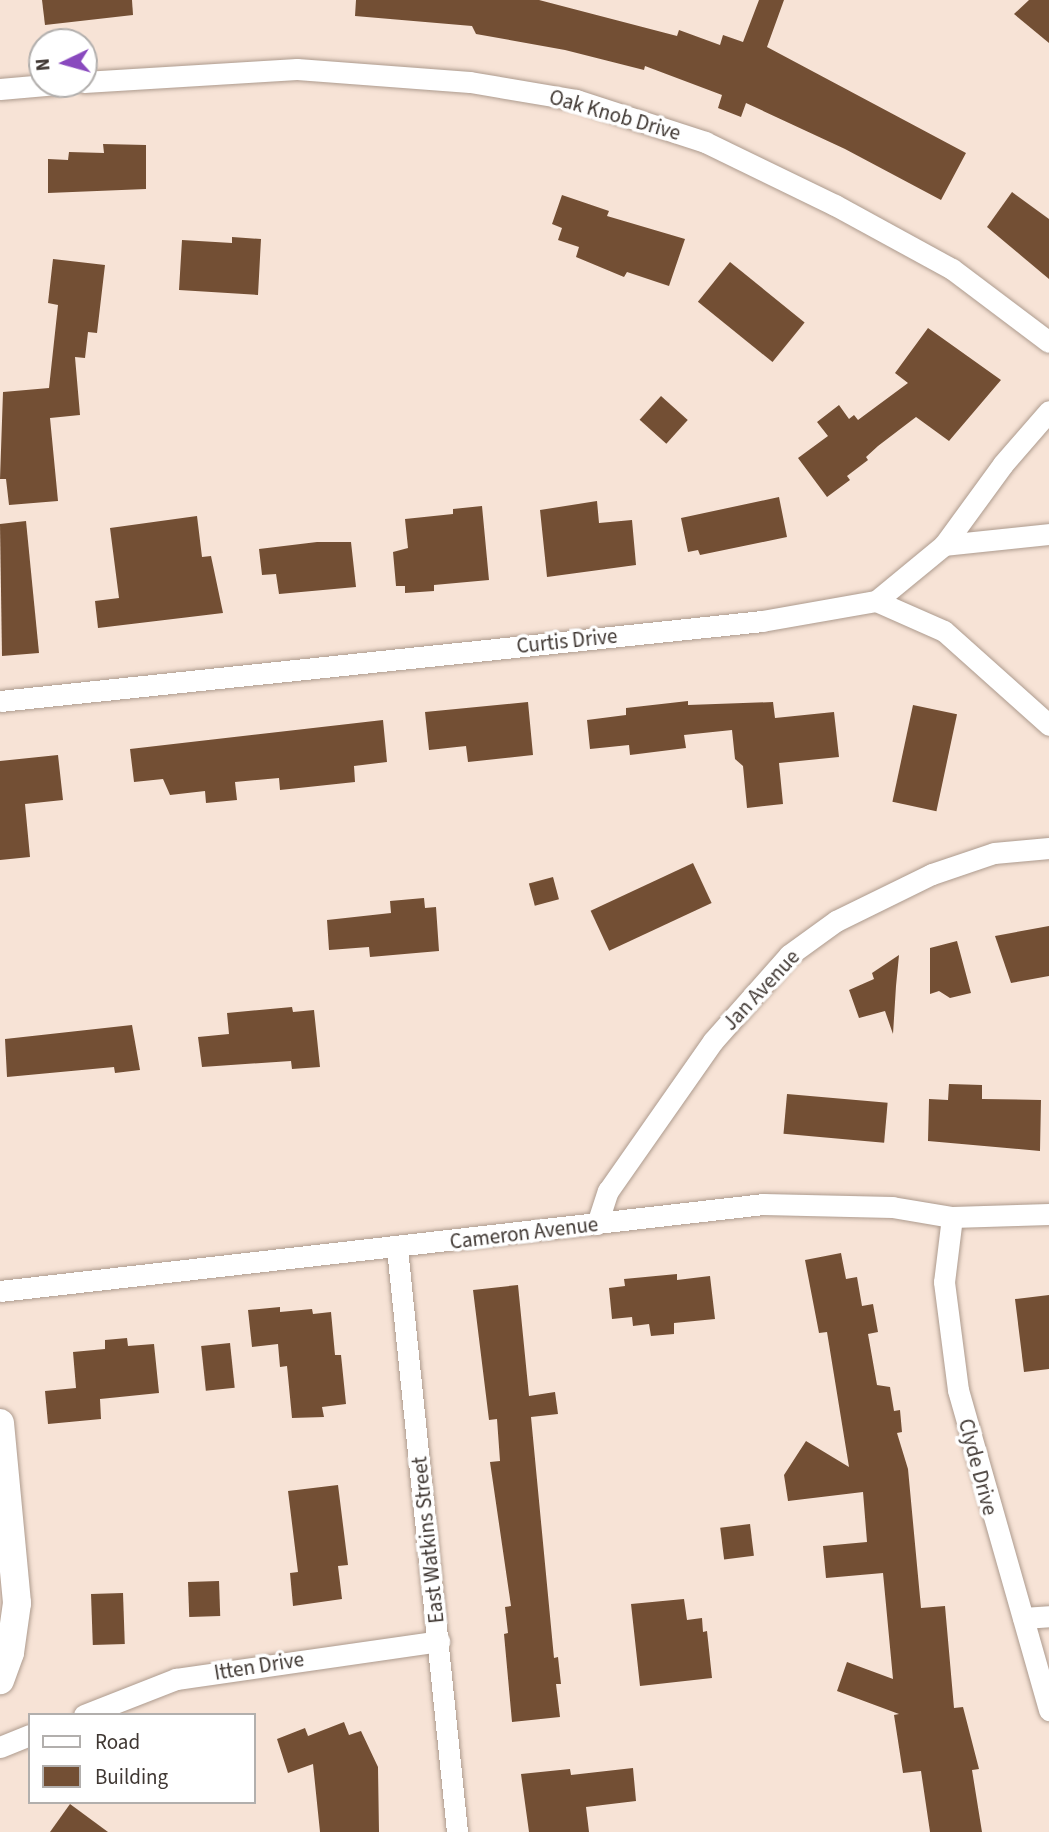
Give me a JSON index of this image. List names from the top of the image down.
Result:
{
  "streets": {
    "street": [
      "Oak Knob Drive",
      "Curtis Drive",
      "Jan Avenue",
      "Cameron Avenue",
      "Clyde Drive",
      "East Watkins Street",
      "Itten Drive"
    ]
  },
  "crossings": [
    ["Jan Avenue", "Cameron Avenue"],
    ["Cameron Avenue", "Clyde Drive"],
    ["Cameron Avenue", "East Watkins Street"],
    ["East Watkins Street", "Itten Drive"]
  ],
  "legend": ["Road", "Building"],
  "north": "left"
}
